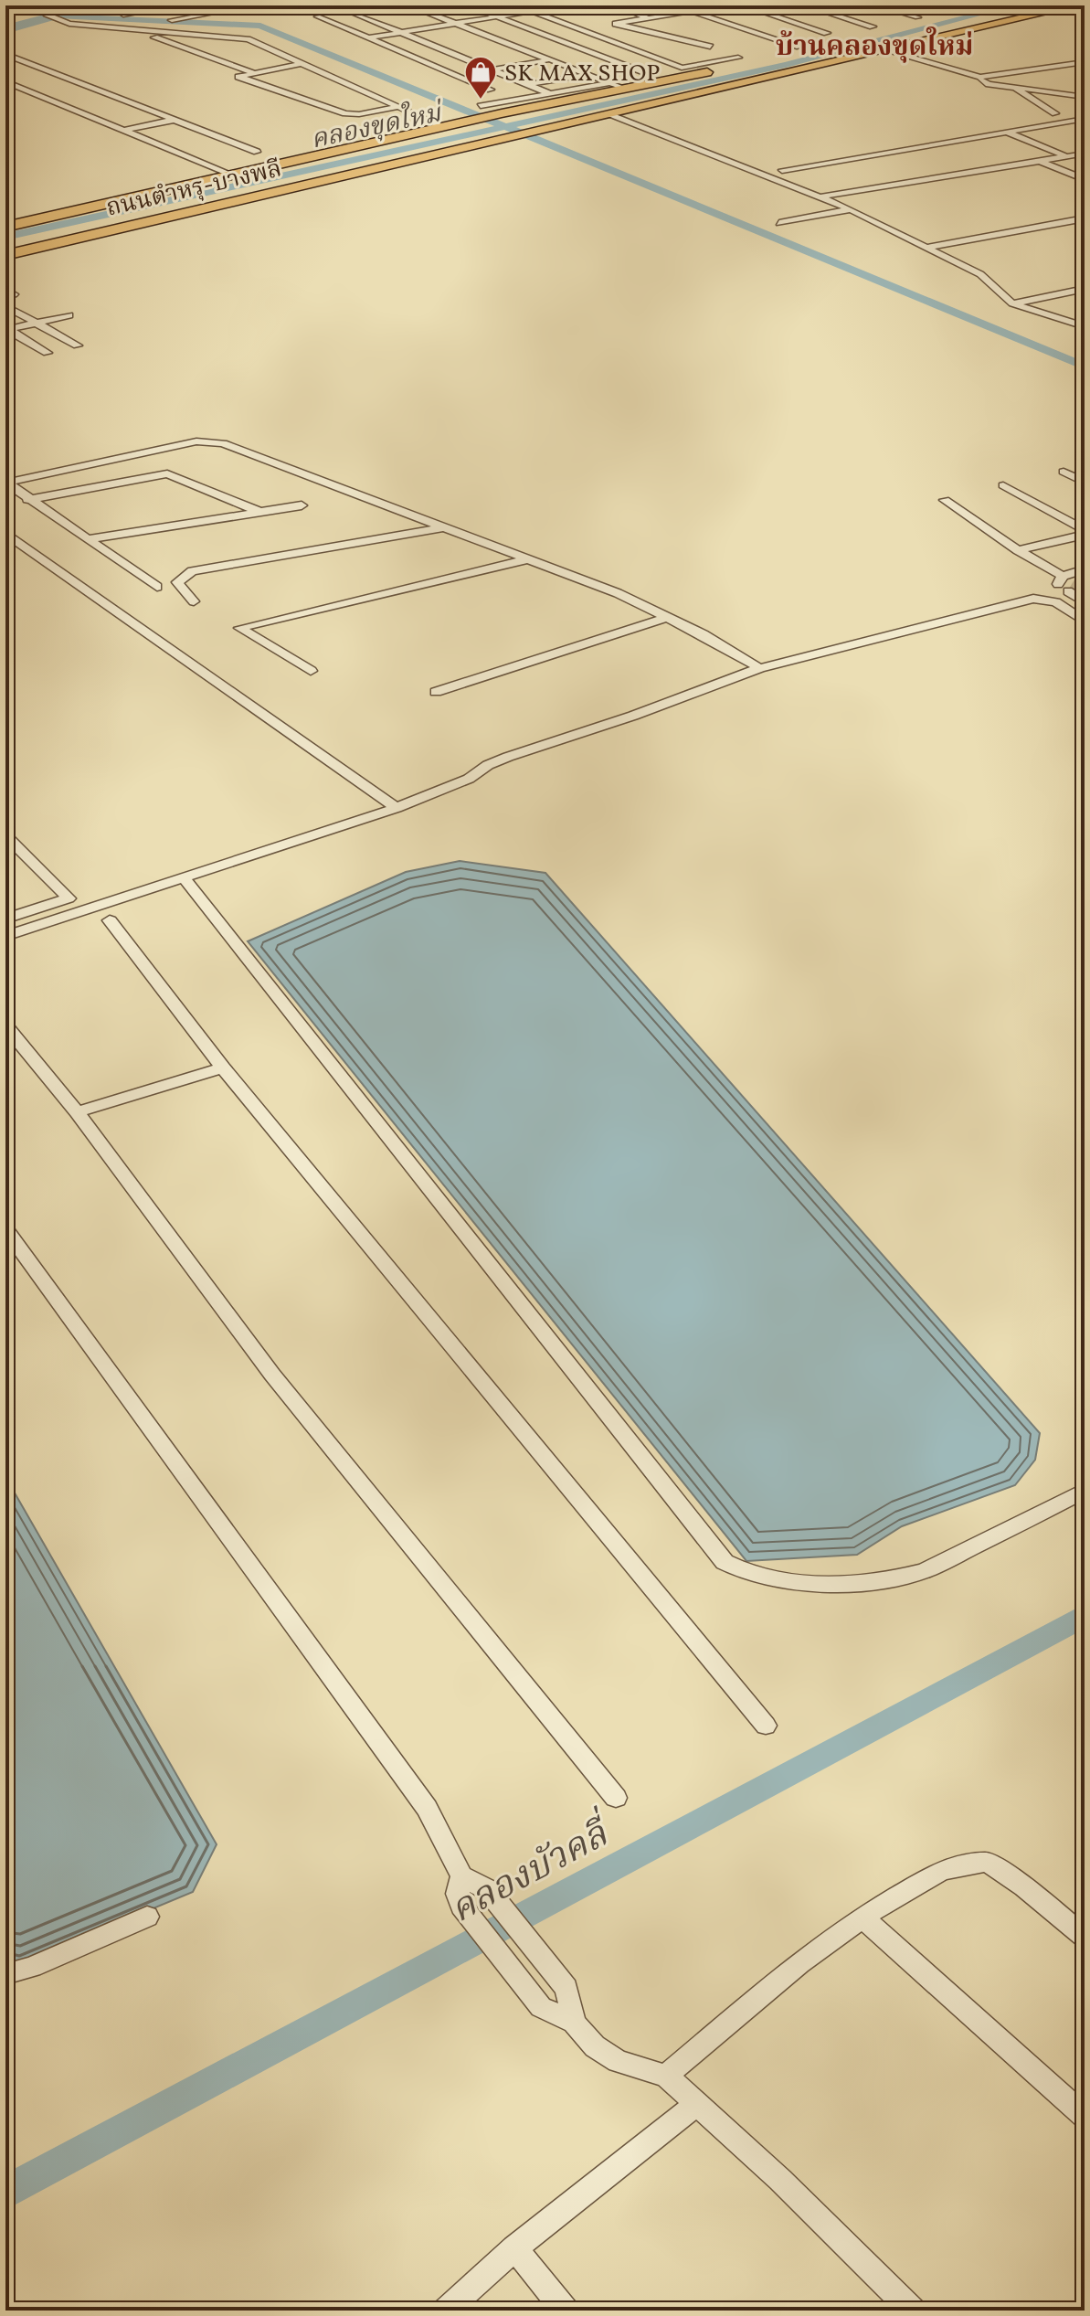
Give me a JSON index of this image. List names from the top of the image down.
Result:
{
  "streets": {
    "main road": ["ถนนตำหรุ-บางพลี"]
  },
  "districts": ["บ้านคลองขุดใหม่"],
  "water": ["คลองขุดใหม่", "คลองบัวคลี่"],
  "places": {
    "shop": ["SK MAX SHOP"]
  }
}
